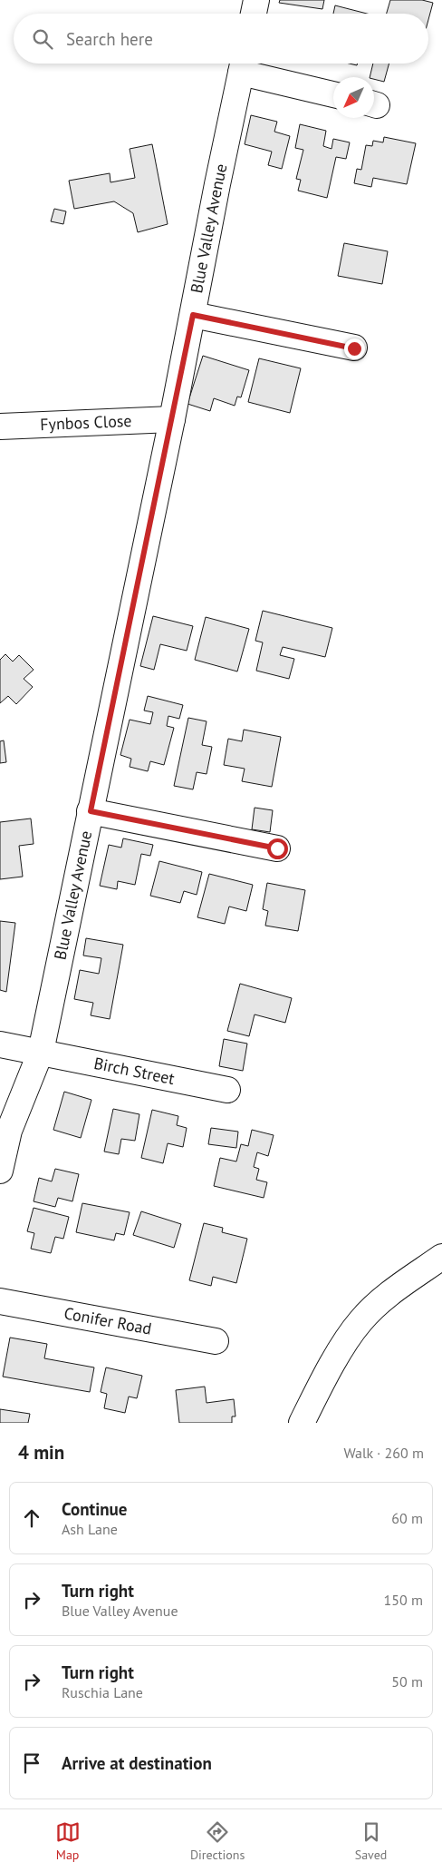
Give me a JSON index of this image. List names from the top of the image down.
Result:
{
  "streets": {
    "street": [
      "Blue Valley Avenue",
      "Fynbos Close",
      "Birch Street",
      "Conifer Road"
    ]
  },
  "crossings": [
    ["Blue Valley Avenue", "Fynbos Close"],
    ["Blue Valley Avenue", "Birch Street"]
  ],
  "north": "bottom left",
  "page": {
    "search": "Search here",
    "heading": ["4 min", "Walk · 260 m"],
    "list": [
      ["Continue", "Ash Lane", "60 m"],
      ["Turn right", "Blue Valley Avenue", "150 m"],
      ["Turn right", "Ruschia Lane", "50 m"],
      "Arrive at destination"
    ],
    "nav": ["Map", "Directions", "Saved"]
  }
}
